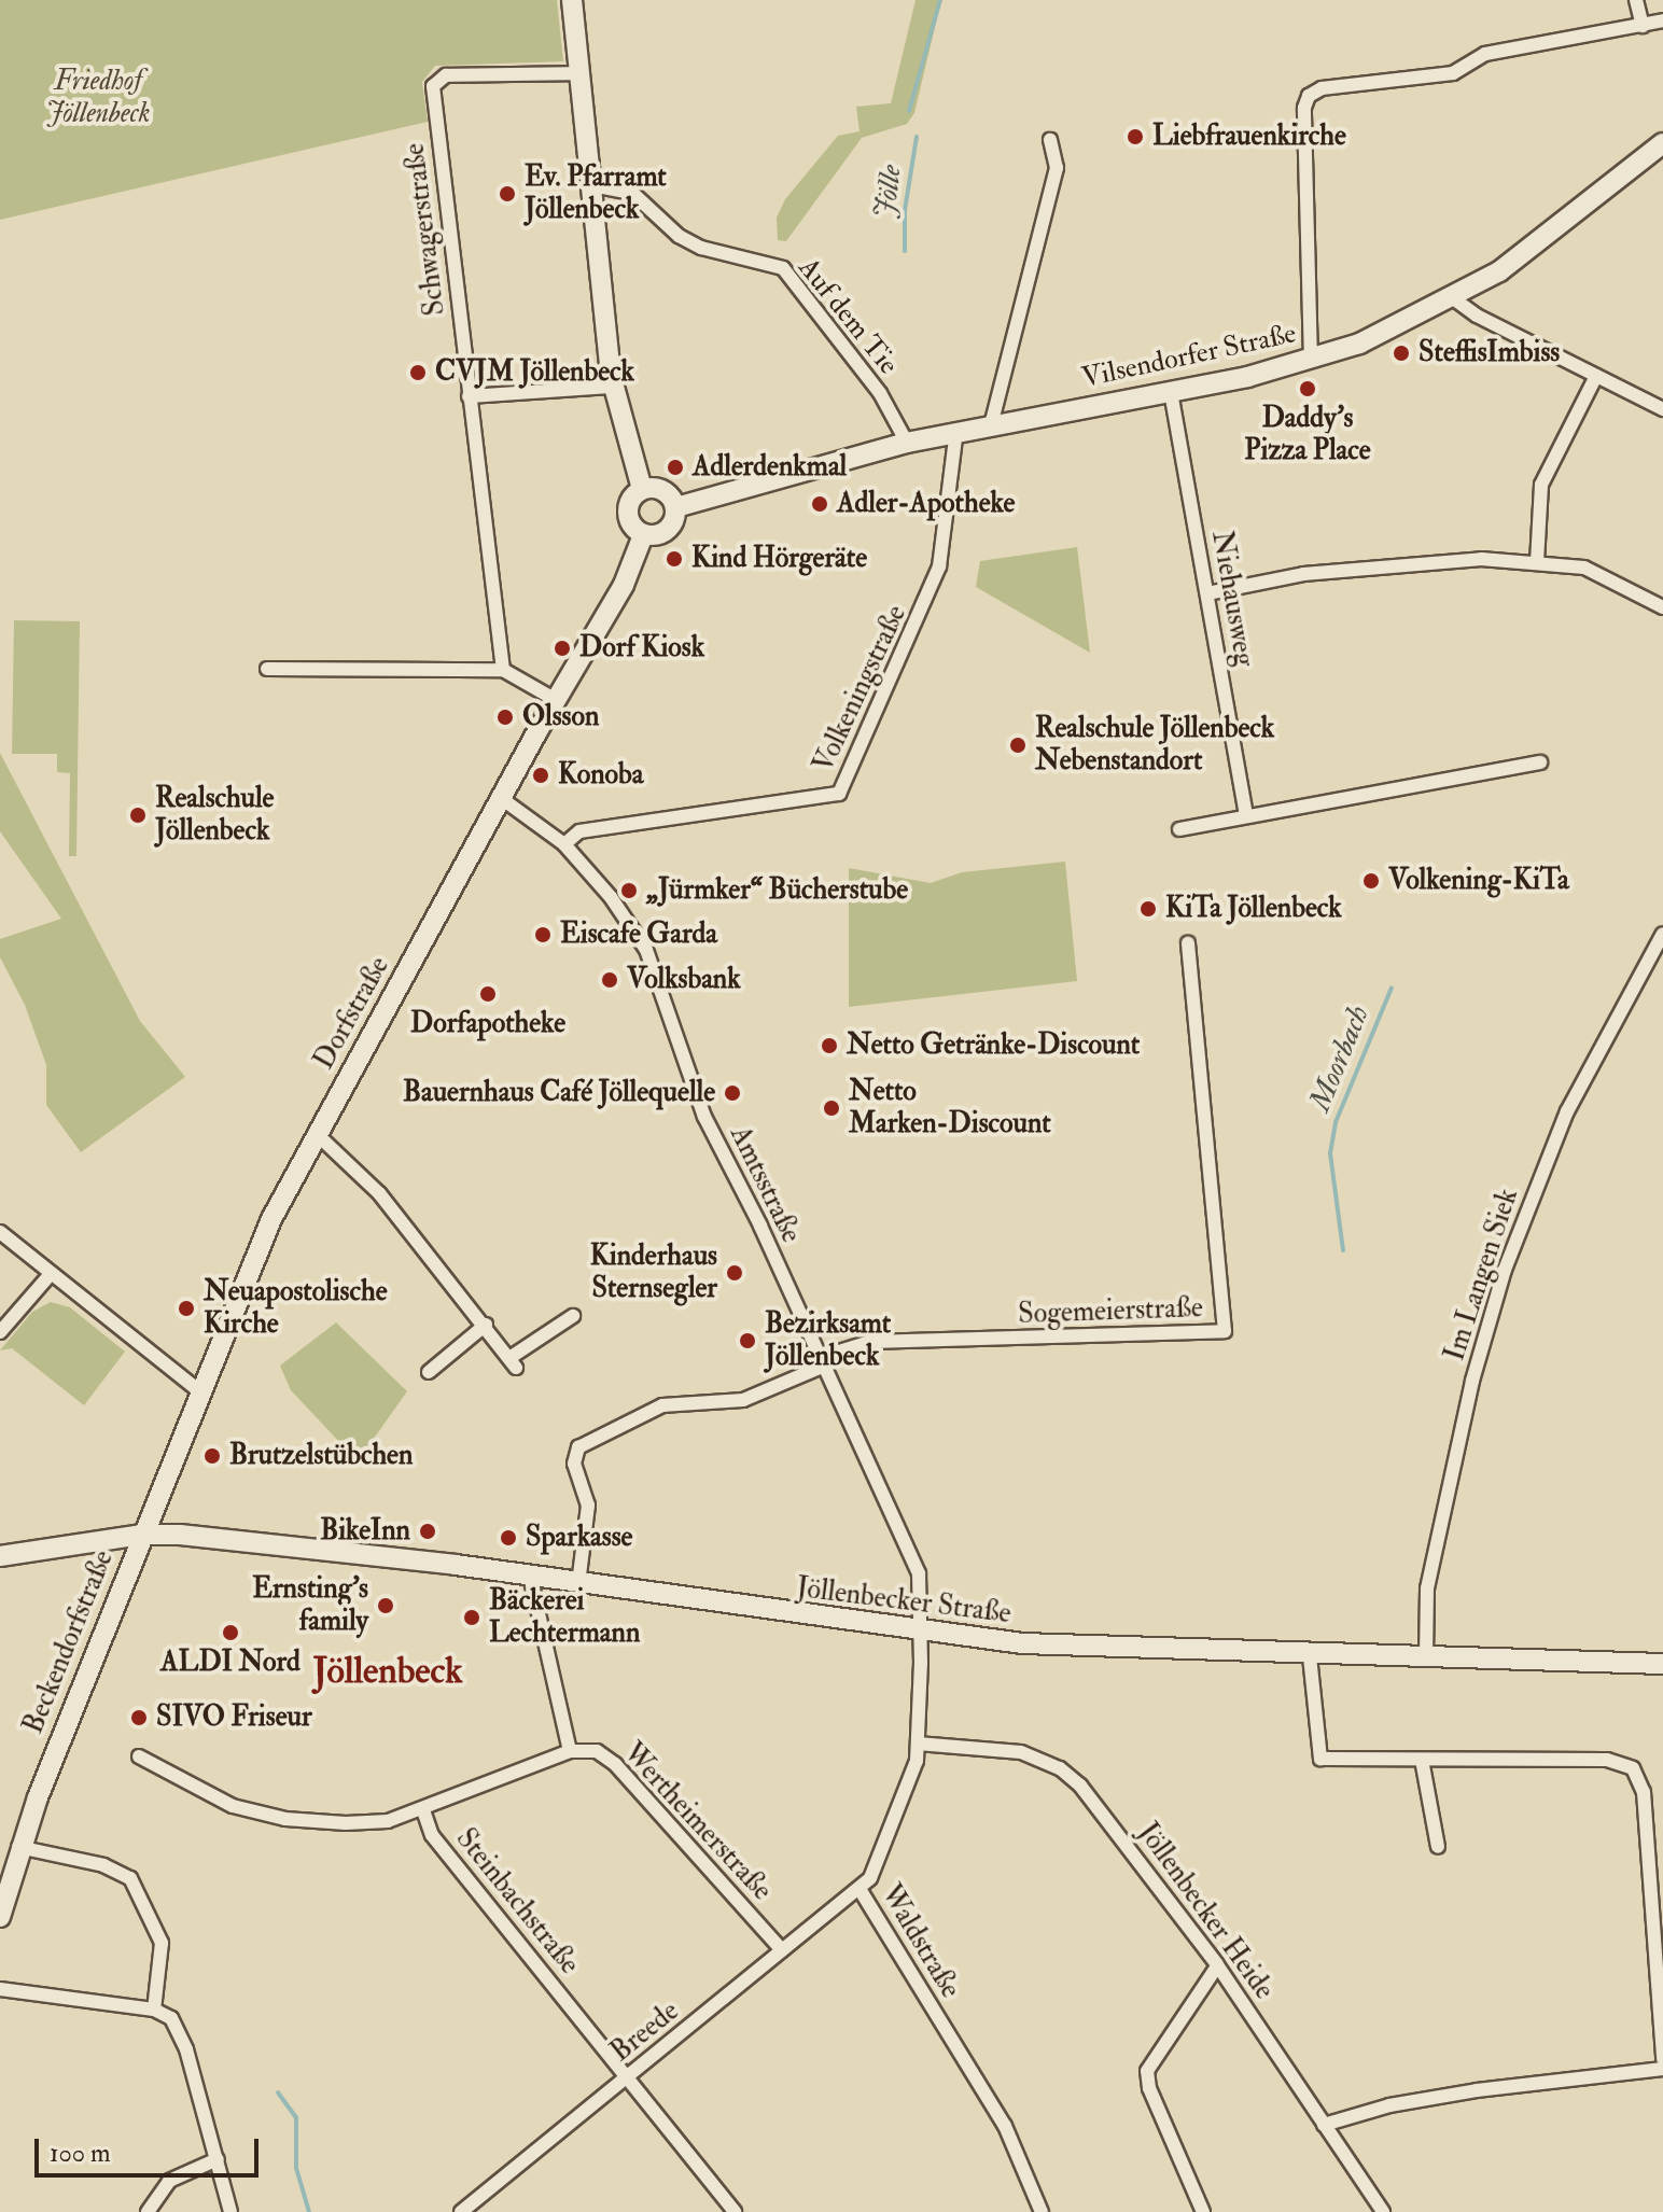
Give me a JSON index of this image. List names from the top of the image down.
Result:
{
  "streets": {
    "main road": [
      "Vilsendorfer Straße",
      "Dorfstraße",
      "Jöllenbecker Straße",
      "Beckendorfstraße"
    ],
    "street": [
      "Schwagerstraße",
      "Auf dem Tie",
      "Niehausweg",
      "Volkeningstraße",
      "Amtsstraße",
      "Im Langen Siek",
      "Sogemeierstraße",
      "Wertheimerstraße",
      "Steinbachstraße",
      "Jöllenbecker Heide",
      "Waldstraße",
      "Breede"
    ]
  },
  "crossings": [
    ["Auf dem Tie", "Vilsendorfer Straße"],
    ["Vilsendorfer Straße", "Niehausweg"],
    ["Vilsendorfer Straße", "Volkeningstraße"],
    ["Vilsendorfer Straße", "Dorfstraße"],
    ["Volkeningstraße", "Amtsstraße"],
    ["Dorfstraße", "Amtsstraße"],
    ["Dorfstraße", "Jöllenbecker Straße"],
    ["Dorfstraße", "Beckendorfstraße"],
    ["Amtsstraße", "Sogemeierstraße"],
    ["Amtsstraße", "Jöllenbecker Straße"],
    ["Amtsstraße", "Waldstraße"],
    ["Im Langen Siek", "Jöllenbecker Straße"],
    ["Jöllenbecker Straße", "Beckendorfstraße"],
    ["Jöllenbecker Straße", "Waldstraße"],
    ["Wertheimerstraße", "Breede"],
    ["Steinbachstraße", "Breede"],
    ["Jöllenbecker Heide", "Waldstraße"],
    ["Waldstraße", "Breede"]
  ],
  "districts": ["Jöllenbeck"],
  "water": ["Jölle", "Moorbach"],
  "parks": ["Friedhof Jöllenbeck"],
  "places": [
    "Liebfrauenkirche",
    "Ev. Pfarramt Jöllenbeck",
    "SteffisImbiss",
    "CVJM Jöllenbeck",
    "Daddy's Pizza Place",
    "Adlerdenkmal",
    "Adler-Apotheke",
    "Kind Hörgeräte",
    "Dorf Kiosk",
    "Olsson",
    "Realschule Jöllenbeck Nebenstandort",
    "Konoba",
    "Realschule Jöllenbeck",
    "Volkening-KiTa",
    "„Jürmker“ Bücherstube",
    "KiTa Jöllenbeck",
    "Eiscafe Garda",
    "Volksbank",
    "Dorfapotheke",
    "Netto Getränke-Discount",
    "Bauernhaus Café Jöllequelle",
    "Netto Marken-Discount",
    "Kinderhaus Sternsegler",
    "Neuapostolische Kirche",
    "Bezirksamt Jöllenbeck",
    "Brutzelstübchen",
    "BikeInn",
    "Sparkasse",
    "Ernsting's family",
    "Bäckerei Lechtermann",
    "ALDI Nord",
    "SIVO Friseur"
  ],
  "scale_bar": "100 m"
}
